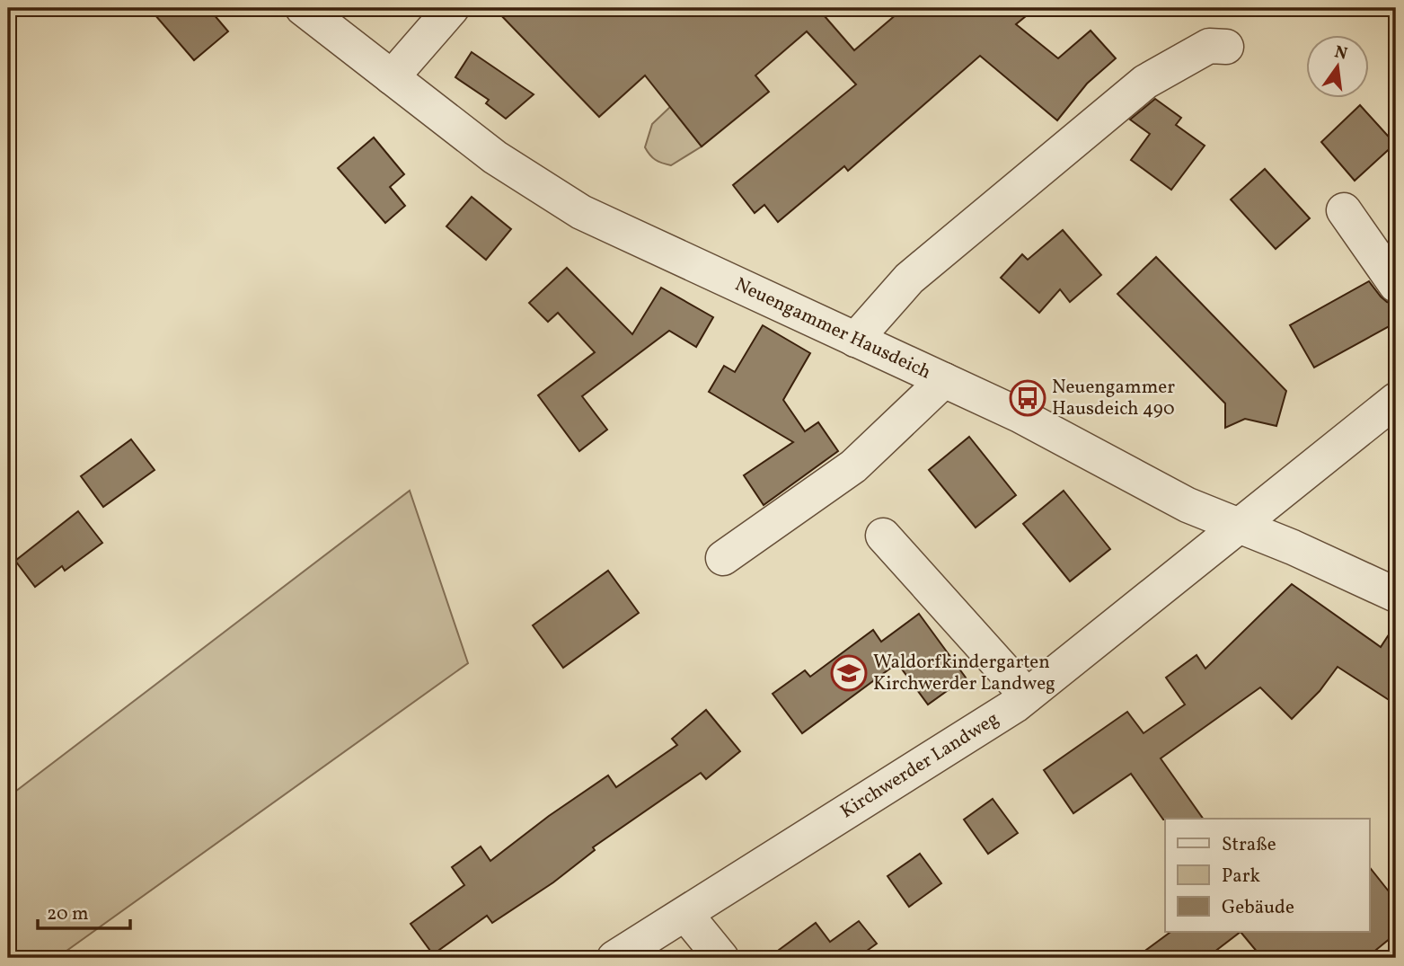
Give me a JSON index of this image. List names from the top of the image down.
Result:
{
  "streets": {
    "street": ["Neuengammer Hausdeich", "Kirchwerder Landweg"]
  },
  "crossings": [
    ["Neuengammer Hausdeich", "Kirchwerder Landweg"]
  ],
  "places": {
    "bus stop": ["Neuengammer Hausdeich 490"],
    "school or university": ["Waldorfkindergarten Kirchwerder Landweg"]
  },
  "legend": ["Straße", "Park", "Gebäude"],
  "scale_bar": "20 m",
  "north": "top"
}
